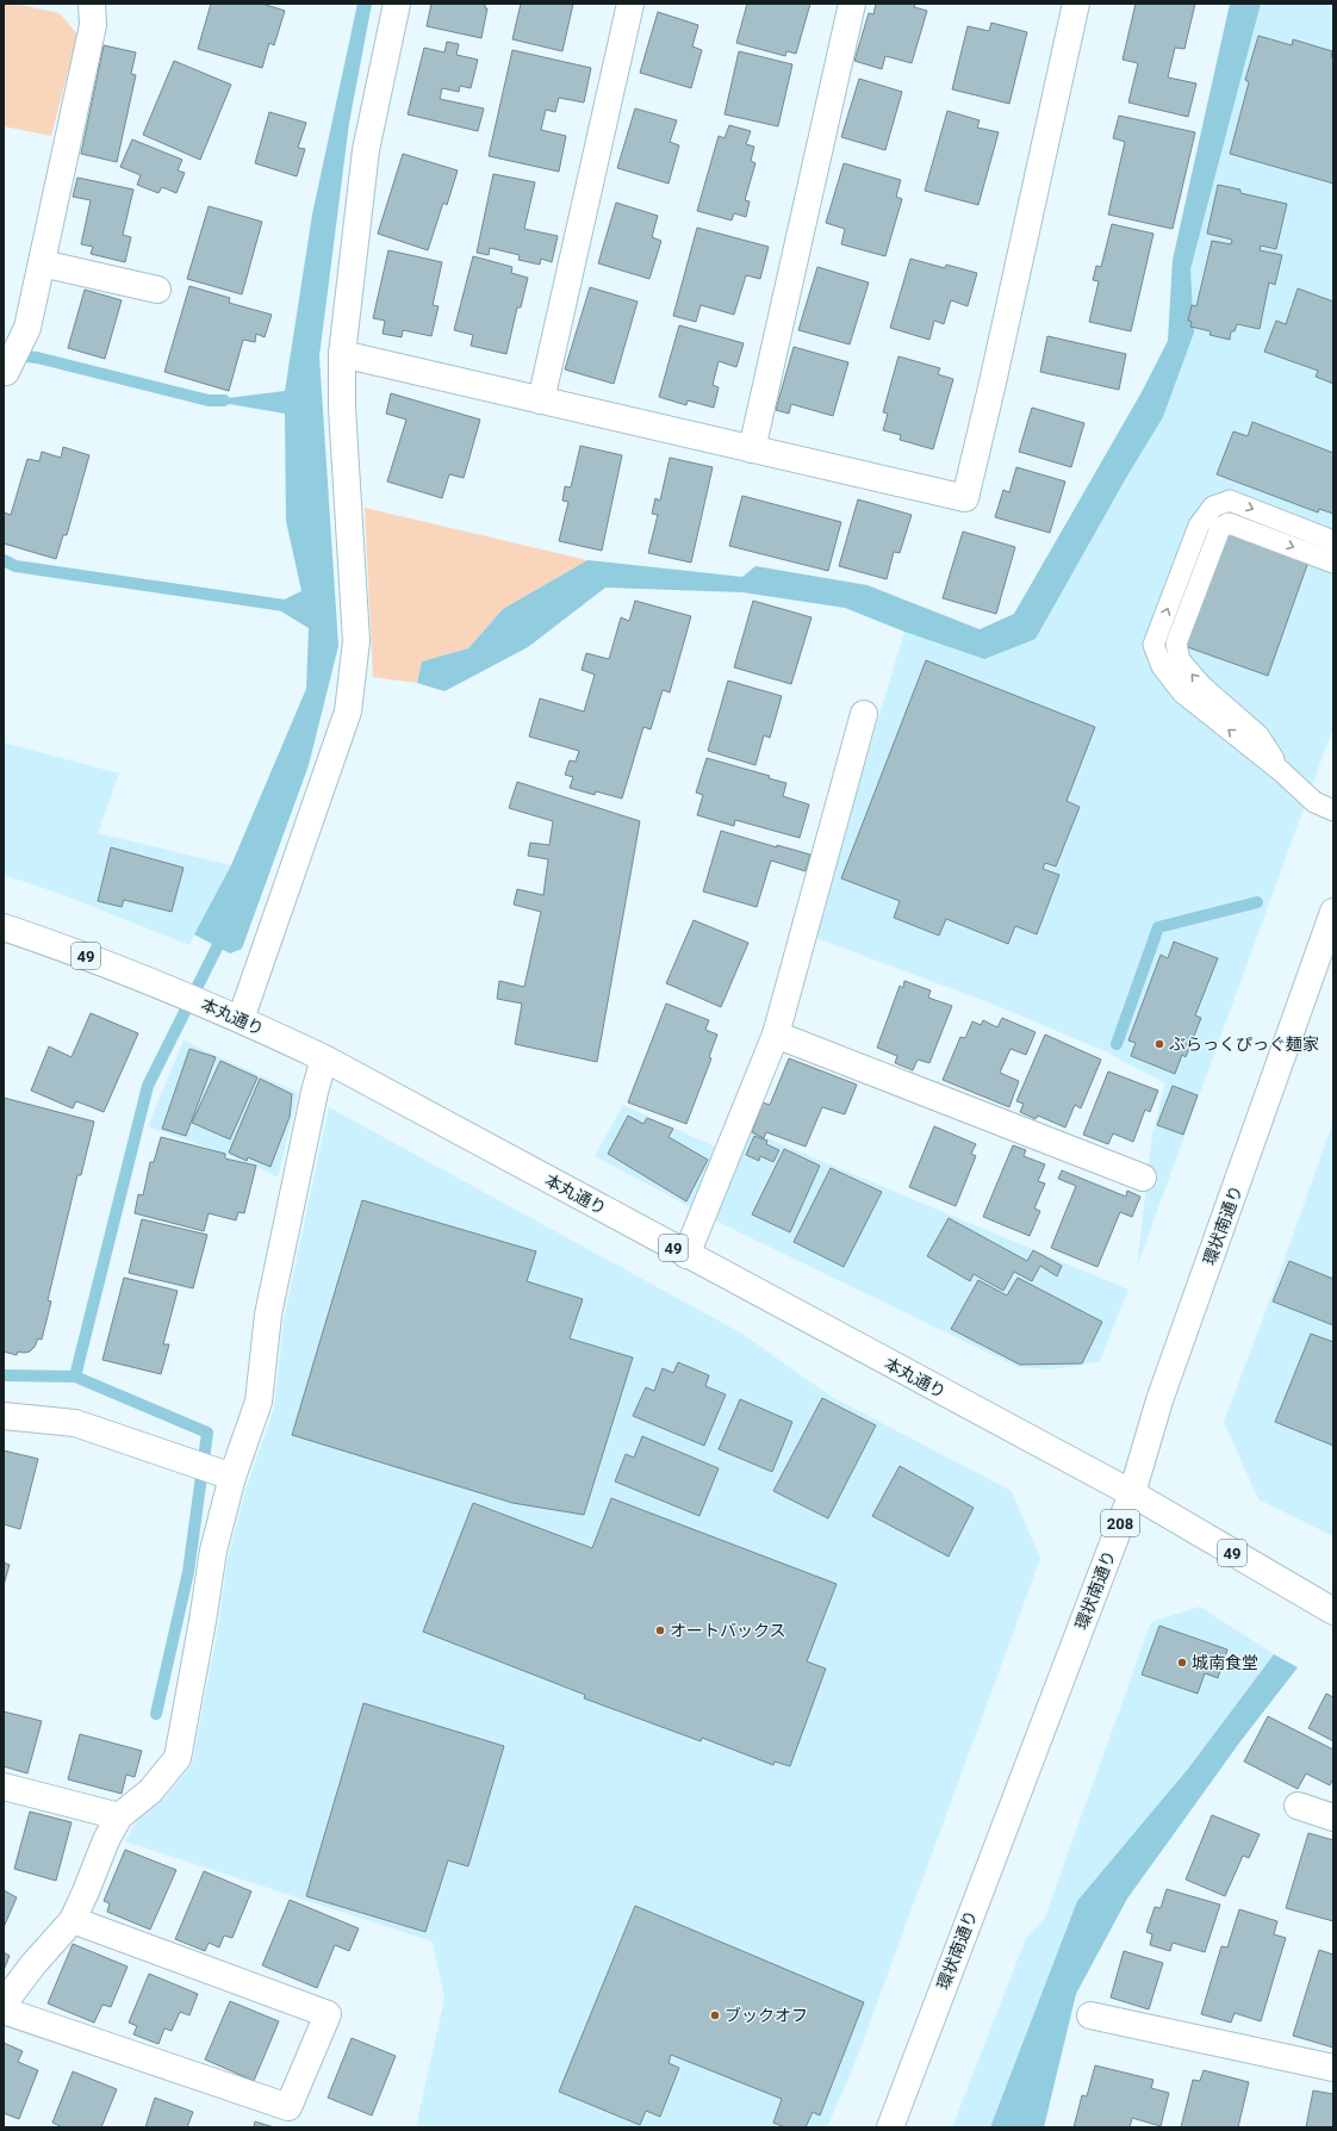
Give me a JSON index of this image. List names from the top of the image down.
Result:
{
  "streets": {
    "main road": [
      "49",
      "本丸通り",
      "環状南通り",
      "208"
    ]
  },
  "crossings": [
    ["49", "本丸通り"],
    ["49", "環状南通り"],
    ["本丸通り", "環状南通り"]
  ],
  "places": [
    "ぶらっくぴっぐ麺家",
    "オートバックス",
    "城南食堂",
    "ブックオフ"
  ]
}
